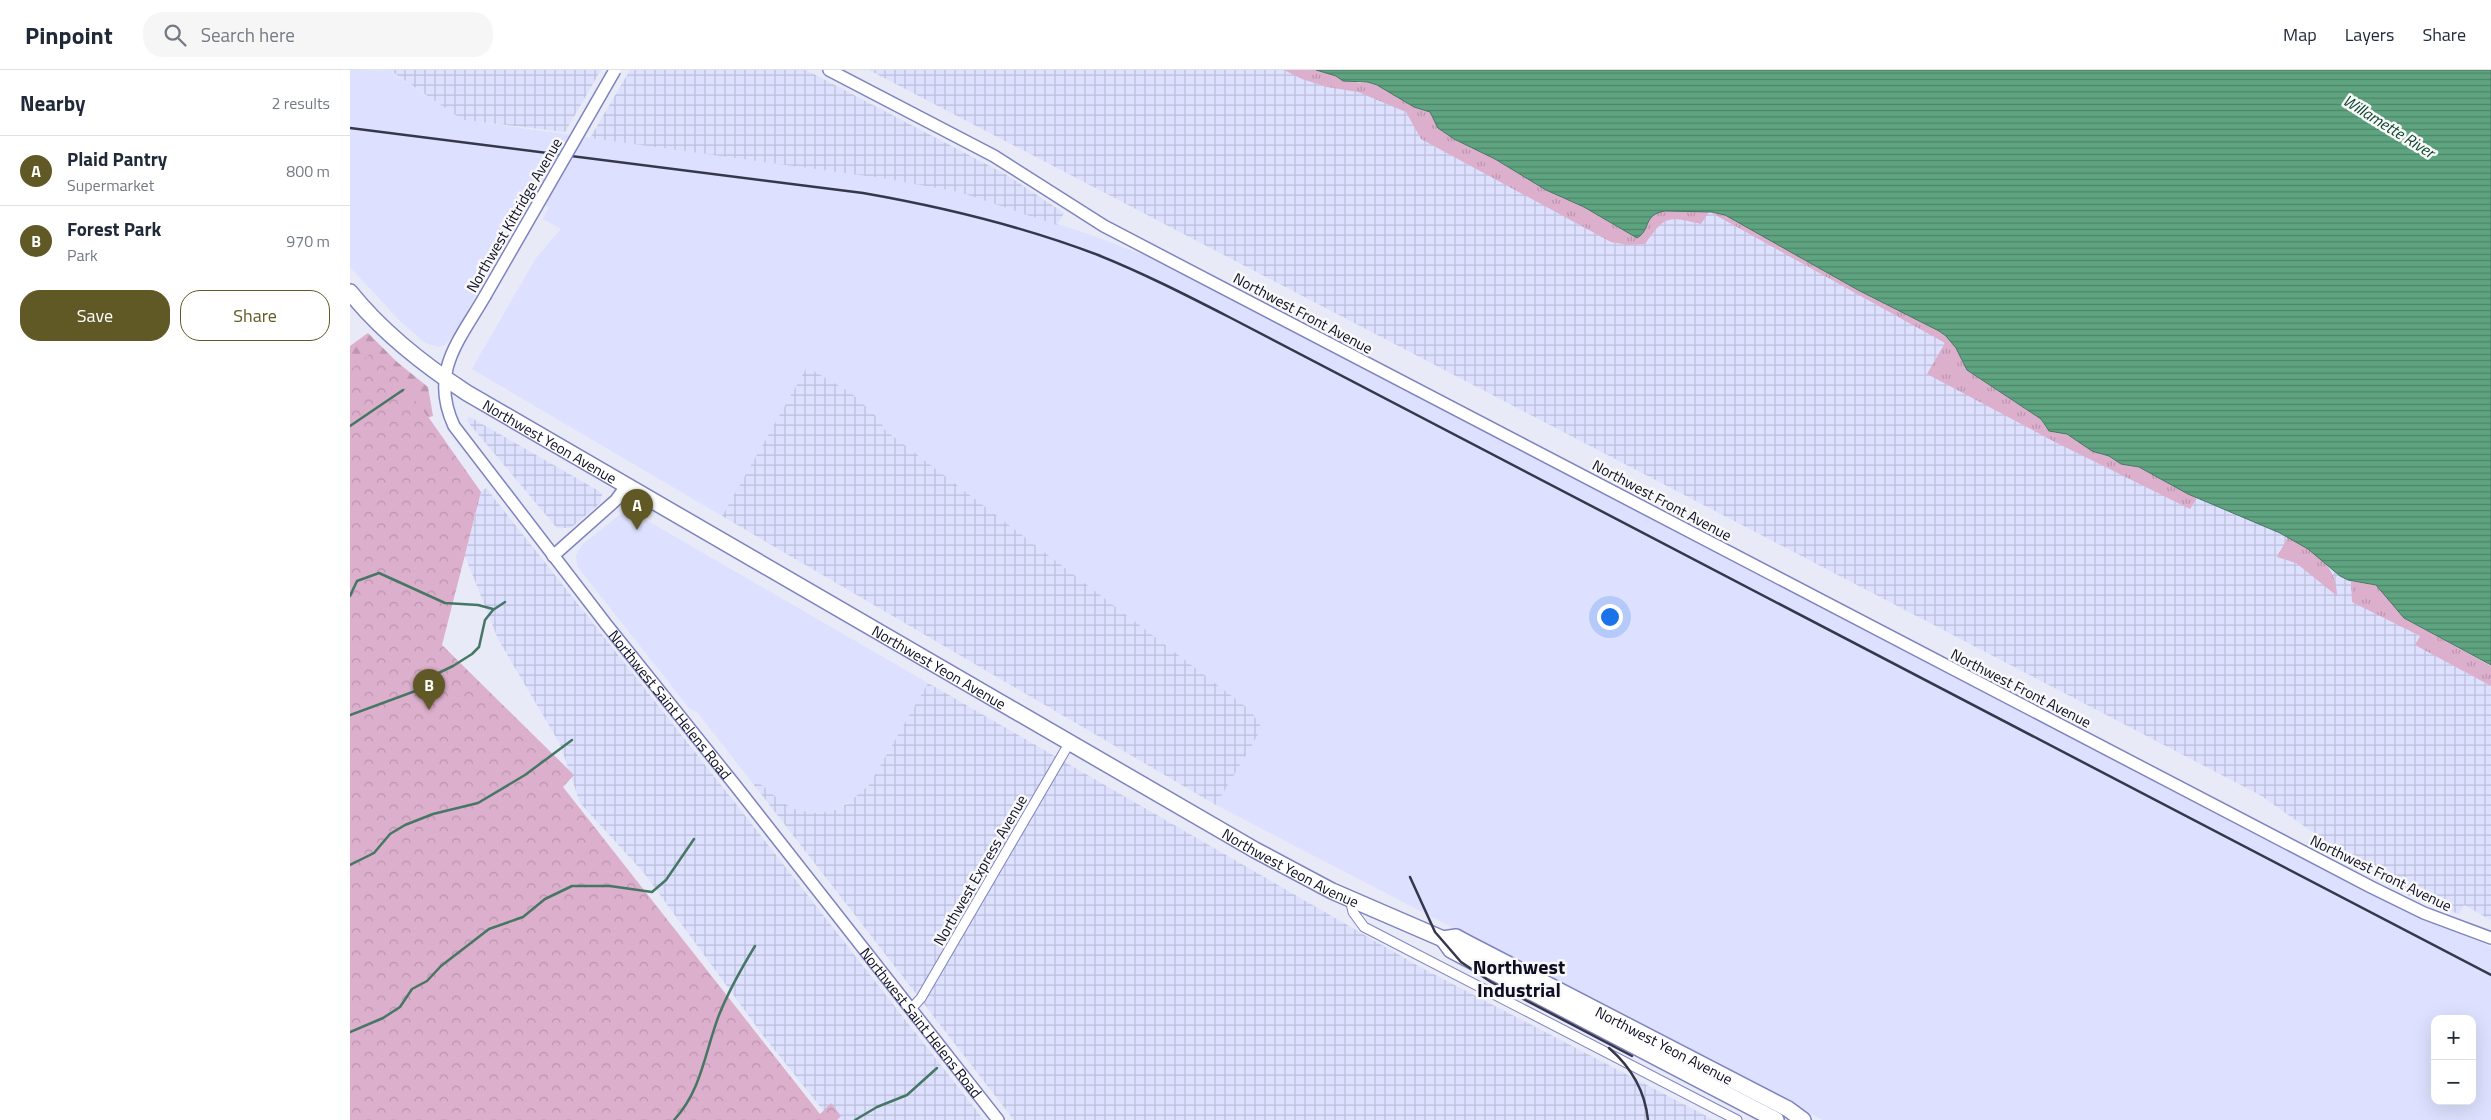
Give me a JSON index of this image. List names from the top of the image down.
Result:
{
  "streets": {
    "highway": ["Northwest Yeon Avenue"],
    "main road": ["Northwest Kittridge Avenue", "Northwest Front Avenue", "Northwest Saint Helens Road"],
    "street": ["Northwest Express Avenue"]
  },
  "crossings": [
    ["Northwest Kittridge Avenue", "Northwest Yeon Avenue"],
    ["Northwest Kittridge Avenue", "Northwest Saint Helens Road"],
    ["Northwest Yeon Avenue", "Northwest Saint Helens Road"],
    ["Northwest Yeon Avenue", "Northwest Express Avenue"],
    ["Northwest Saint Helens Road", "Northwest Express Avenue"]
  ],
  "districts": ["Northwest Industrial"],
  "water": ["Willamette River"],
  "page": {
    "header": "Pinpoint",
    "search": "Search here",
    "nav": ["Map", "Layers", "Share"],
    "heading": ["Nearby", "2 results"],
    "list": [
      {
        "mark": "A",
        "name": "Plaid Pantry",
        "note": "Supermarket",
        "value": "800 m"
      },
      {
        "mark": "B",
        "name": "Forest Park",
        "note": "Park",
        "value": "970 m"
      }
    ],
    "buttons": ["Save", "Share"],
    "pins": ["A", "B"],
    "map_buttons": ["+", "−"]
  }
}
